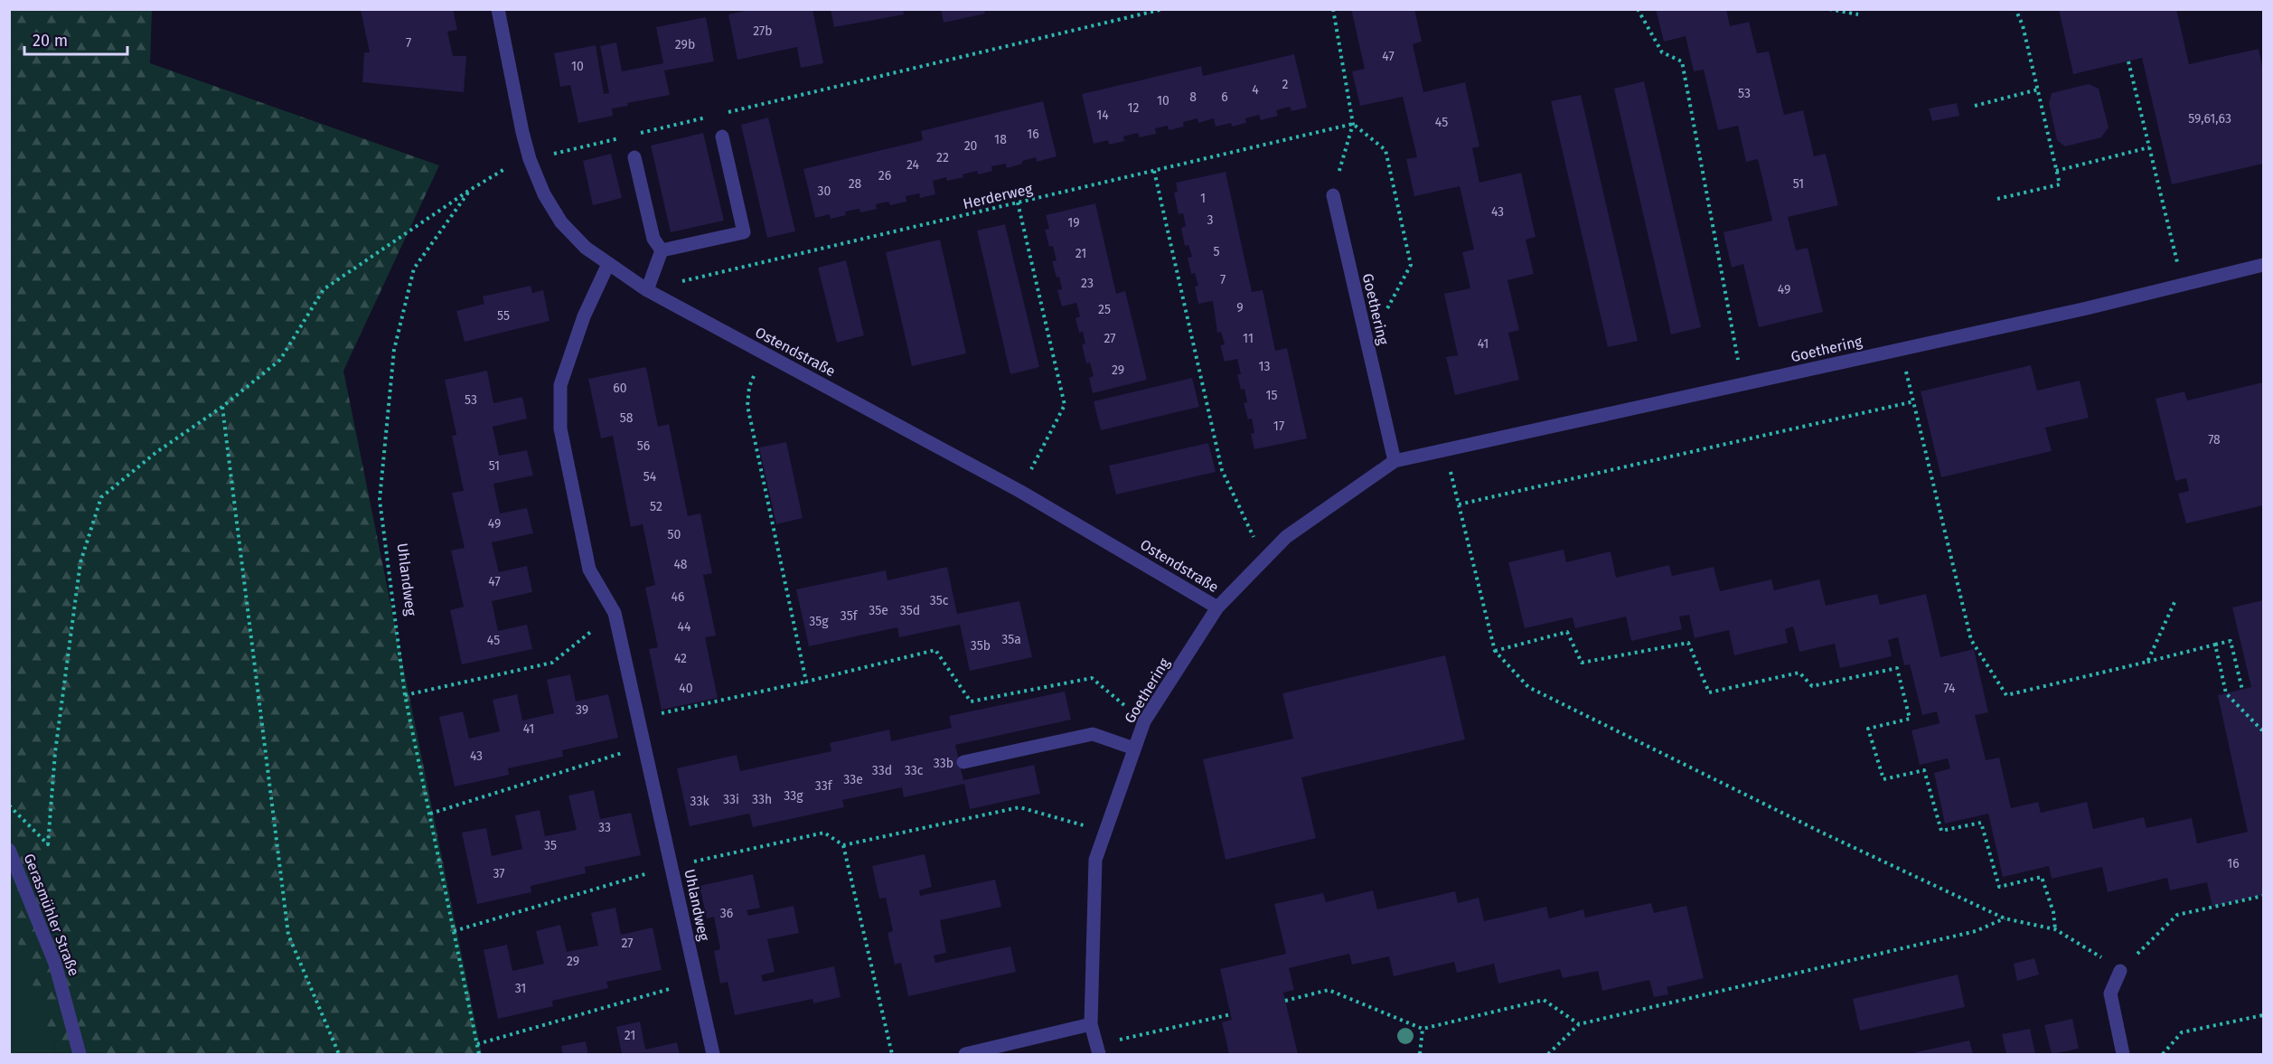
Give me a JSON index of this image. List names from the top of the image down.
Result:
{
  "streets": {
    "street": [
      "Goethering",
      "Ostendstraße",
      "Uhlandweg",
      "Gerasmühler Straße"
    ],
    "path": ["Herderweg"]
  },
  "crossings": [
    ["Herderweg", "Ostendstraße"],
    ["Goethering", "Ostendstraße"],
    ["Ostendstraße", "Uhlandweg"]
  ],
  "house_numbers": [
    "27b",
    "7",
    "29b",
    "47",
    "10",
    "2",
    "4",
    "53",
    "8",
    "6",
    "10",
    "12",
    "14",
    "59,61,63",
    "45",
    "16",
    "18",
    "20",
    "22",
    "24",
    "26",
    "28",
    "51",
    "30",
    "1",
    "43",
    "3",
    "19",
    "5",
    "21",
    "7",
    "23",
    "49",
    "9",
    "25",
    "55",
    "27",
    "11",
    "41",
    "13",
    "29",
    "60",
    "15",
    "53",
    "58",
    "17",
    "78",
    "56",
    "51",
    "54",
    "52",
    "49",
    "50",
    "48",
    "47",
    "46",
    "35c",
    "35e",
    "35d",
    "35f",
    "35g",
    "44",
    "35a",
    "45",
    "35b",
    "42",
    "40",
    "74",
    "39",
    "41",
    "43",
    "33b",
    "33d",
    "33c",
    "33e",
    "33f",
    "33g",
    "33i",
    "33h",
    "33k",
    "33",
    "35",
    "16",
    "37",
    "36",
    "27",
    "29",
    "31",
    "21"
  ],
  "scale_bar": "20 m"
}
